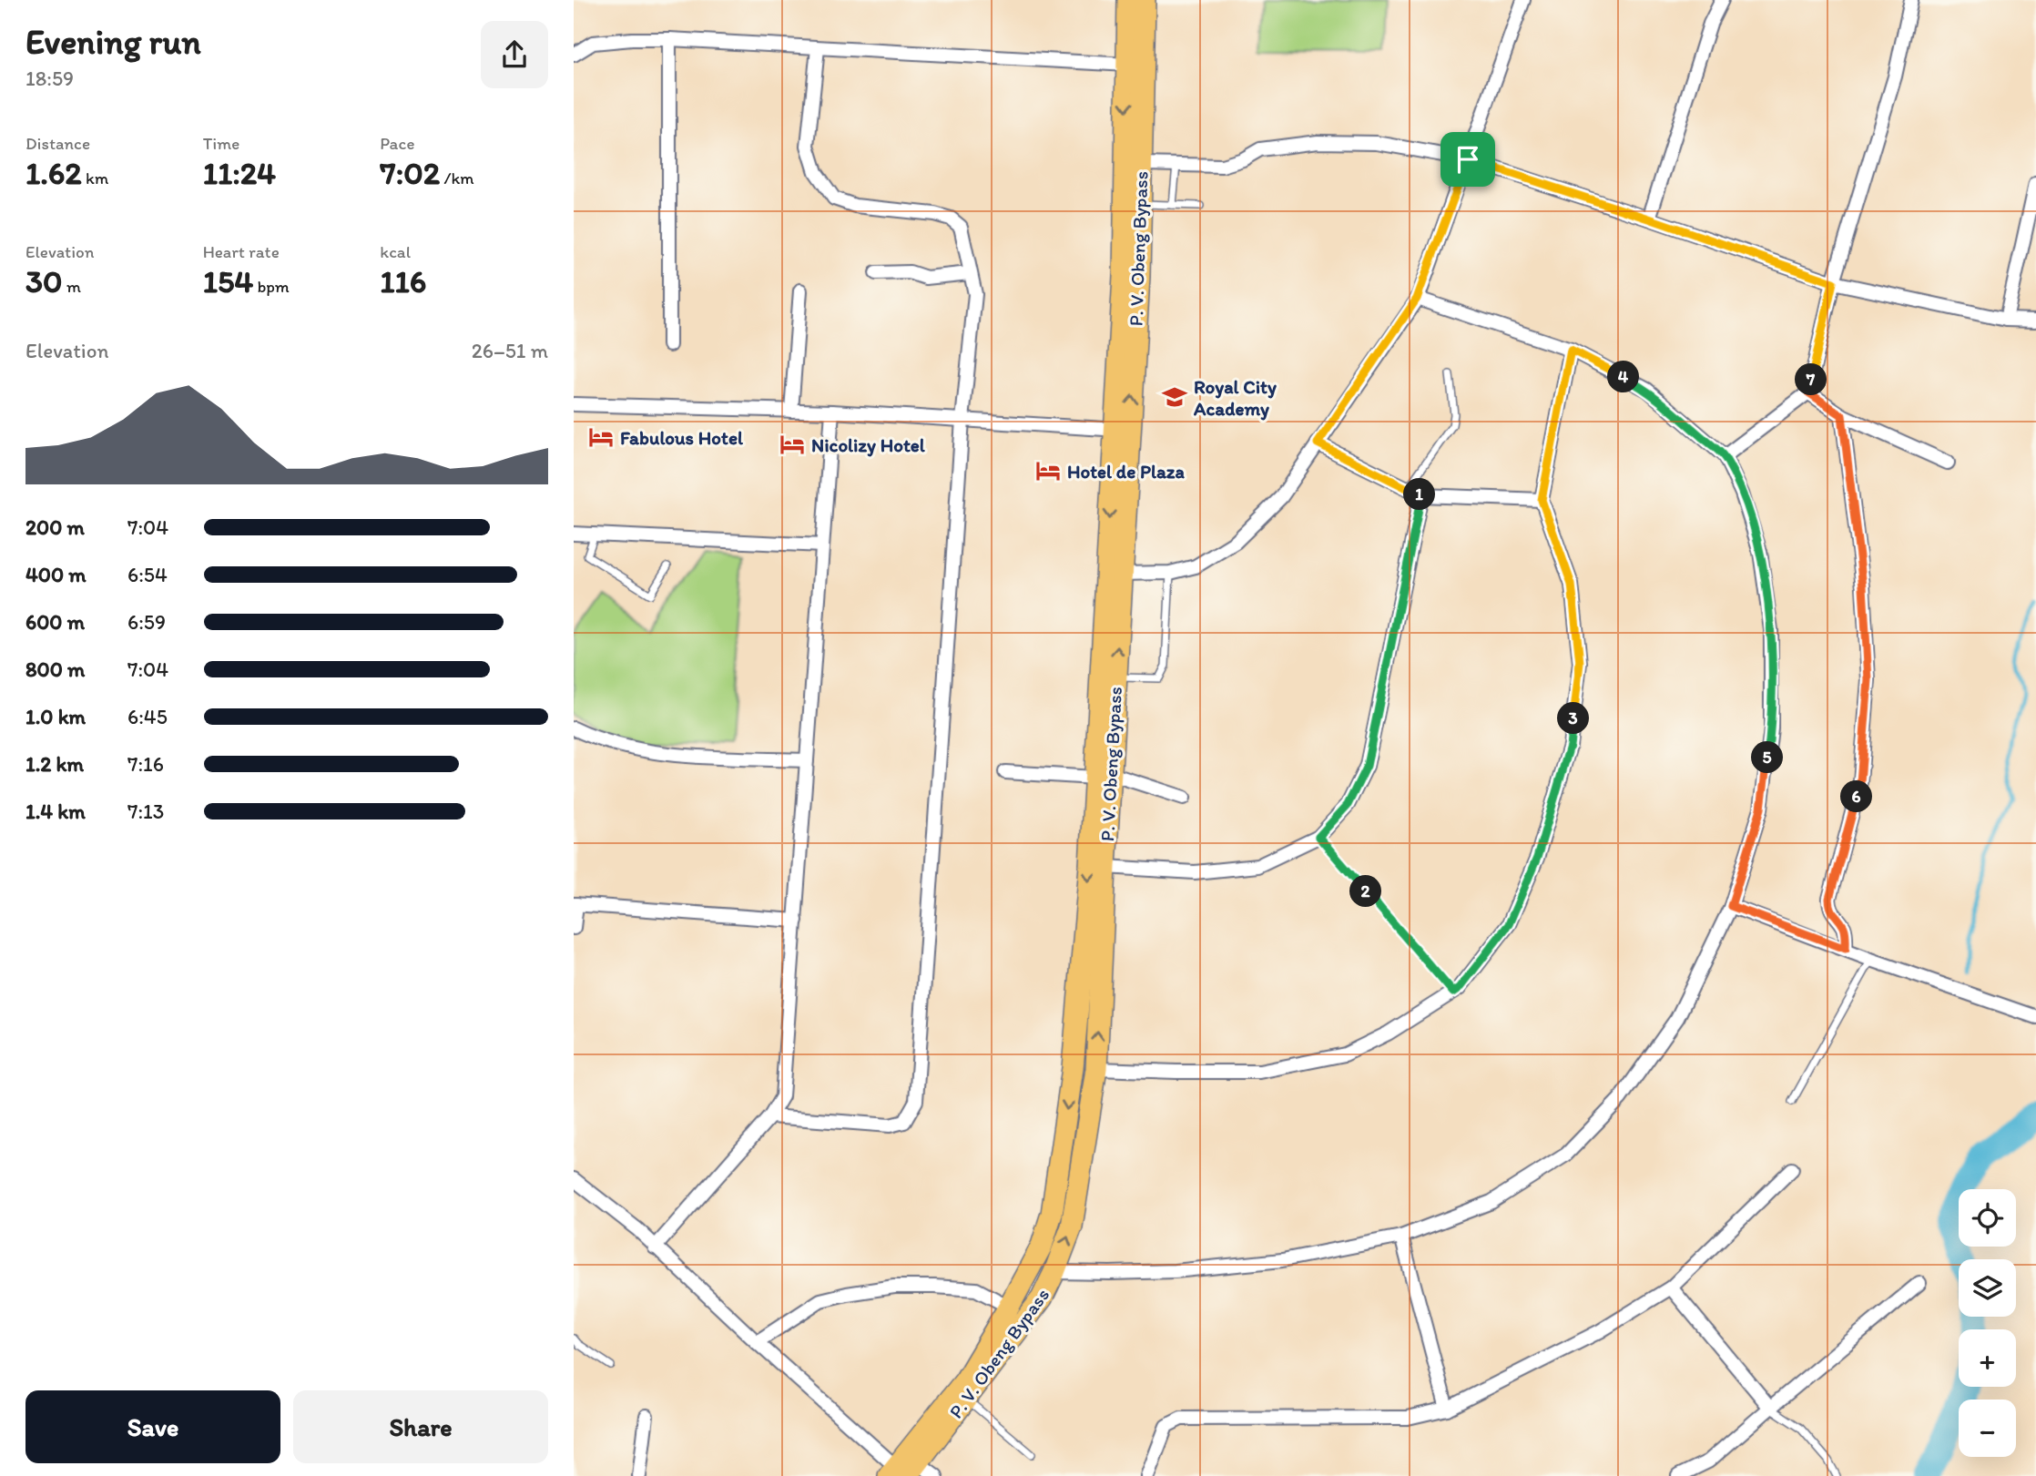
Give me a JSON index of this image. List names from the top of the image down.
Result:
{
  "streets": {
    "highway": ["P. V. Obeng Bypass"]
  },
  "places": {
    "school or university": ["Royal City Academy"],
    "hotel": ["Fabulous Hotel", "Nicolizy Hotel", "Hotel de Plaza"]
  },
  "page": {
    "heading": ["Evening run", "18:59"],
    "stats": [
      ["Distance", "1.62 km"],
      ["Time", "11:24"],
      ["Pace", "7:02 /km"],
      ["Elevation", "30 m"],
      ["Heart rate", "154 bpm"],
      ["kcal", "116"]
    ],
    "chart": ["Elevation", "26–51 m"],
    "pins": [
      "4",
      "7",
      "1",
      "3",
      "5",
      "6",
      "2"
    ],
    "list": [
      {
        "name": "200 m",
        "note": "7:04"
      },
      {
        "name": "400 m",
        "note": "6:54"
      },
      {
        "name": "600 m",
        "note": "6:59"
      },
      {
        "name": "800 m",
        "note": "7:04"
      },
      {
        "name": "1.0 km",
        "note": "6:45"
      },
      {
        "name": "1.2 km",
        "note": "7:16"
      },
      {
        "name": "1.4 km",
        "note": "7:13"
      }
    ],
    "map_buttons": ["+", "−"],
    "buttons": ["Save", "Share"]
  }
}
